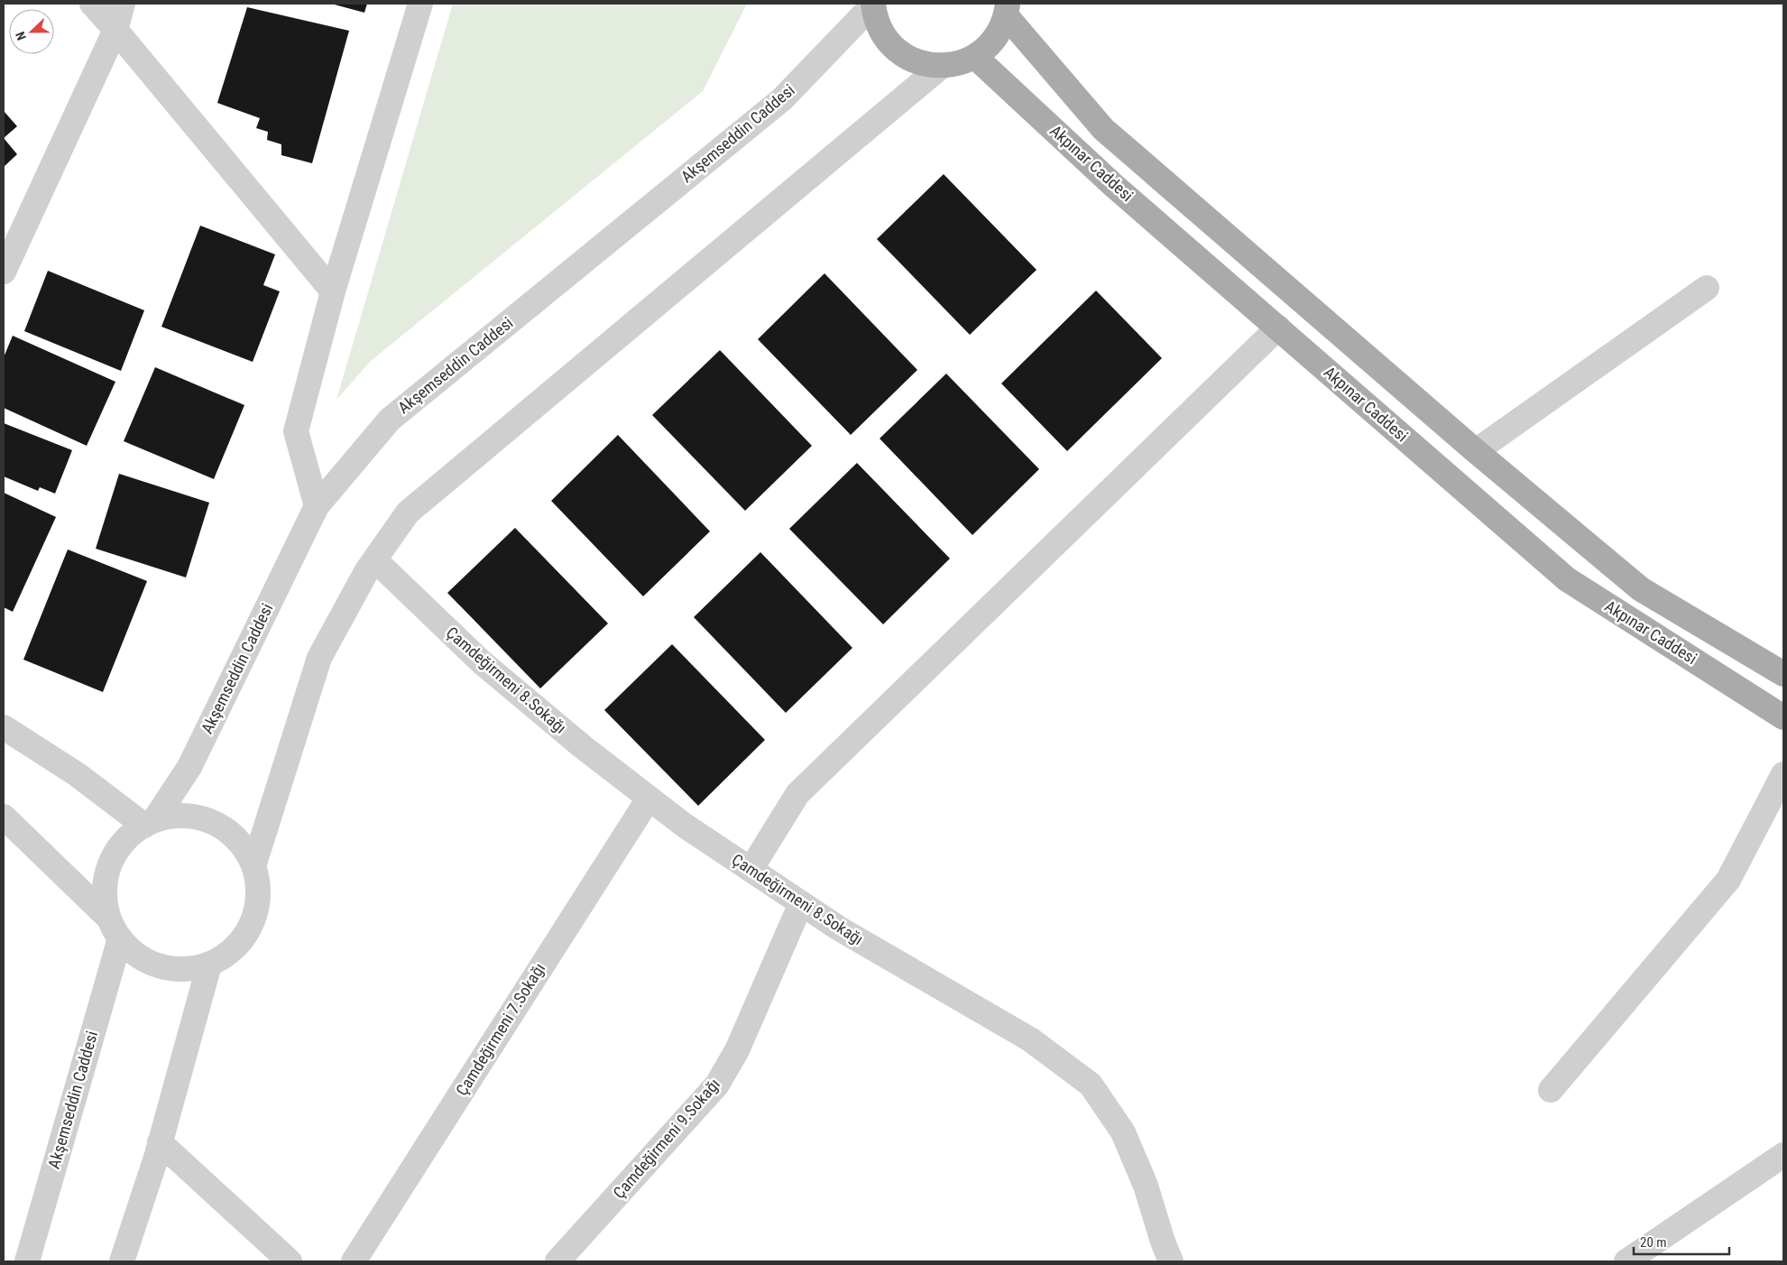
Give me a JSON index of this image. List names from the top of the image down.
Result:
{
  "streets": {
    "main road": ["Akpınar Caddesi"],
    "street": [
      "Akşemseddin Caddesi",
      "Çamdeğirmeni 8.Sokağı",
      "Çamdeğirmeni 7.Sokağı",
      "Çamdeğirmeni 9.Sokağı"
    ]
  },
  "crossings": [
    ["Çamdeğirmeni 8.Sokağı", "Çamdeğirmeni 7.Sokağı"],
    ["Çamdeğirmeni 8.Sokağı", "Çamdeğirmeni 9.Sokağı"]
  ],
  "scale_bar": "20 m",
  "north": "left"
}
